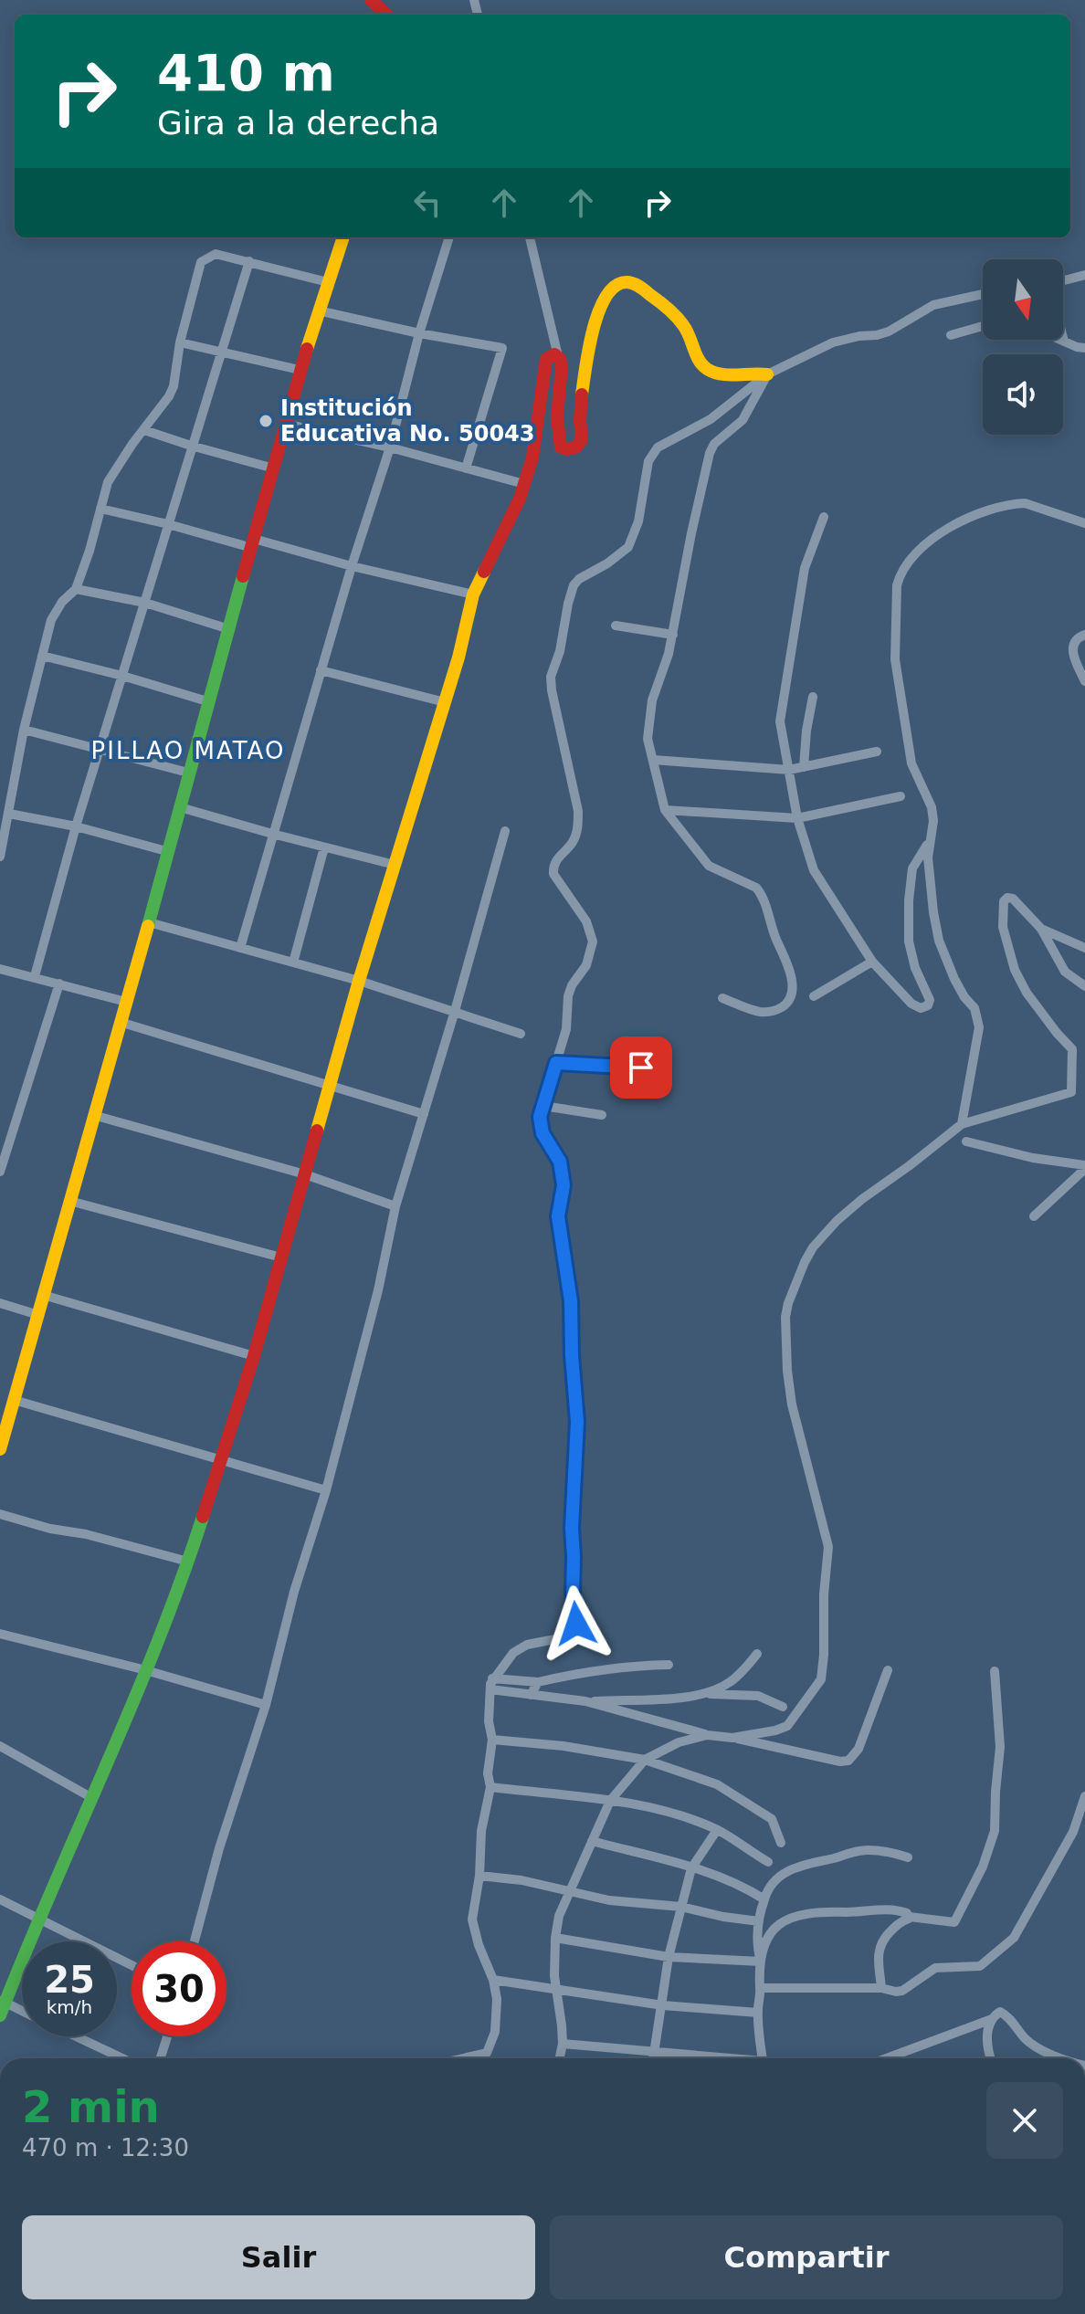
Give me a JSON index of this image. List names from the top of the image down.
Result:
{
  "districts": ["PILLAO MATAO"],
  "places": ["Institución Educativa No. 50043"],
  "north": "bottom",
  "page": {
    "turn": ["410 m", "Gira a la derecha"],
    "speed": "25 km/h",
    "limit": "30",
    "heading": ["2 min", "470 m · 12:30"],
    "buttons": ["Salir", "Compartir"]
  }
}
